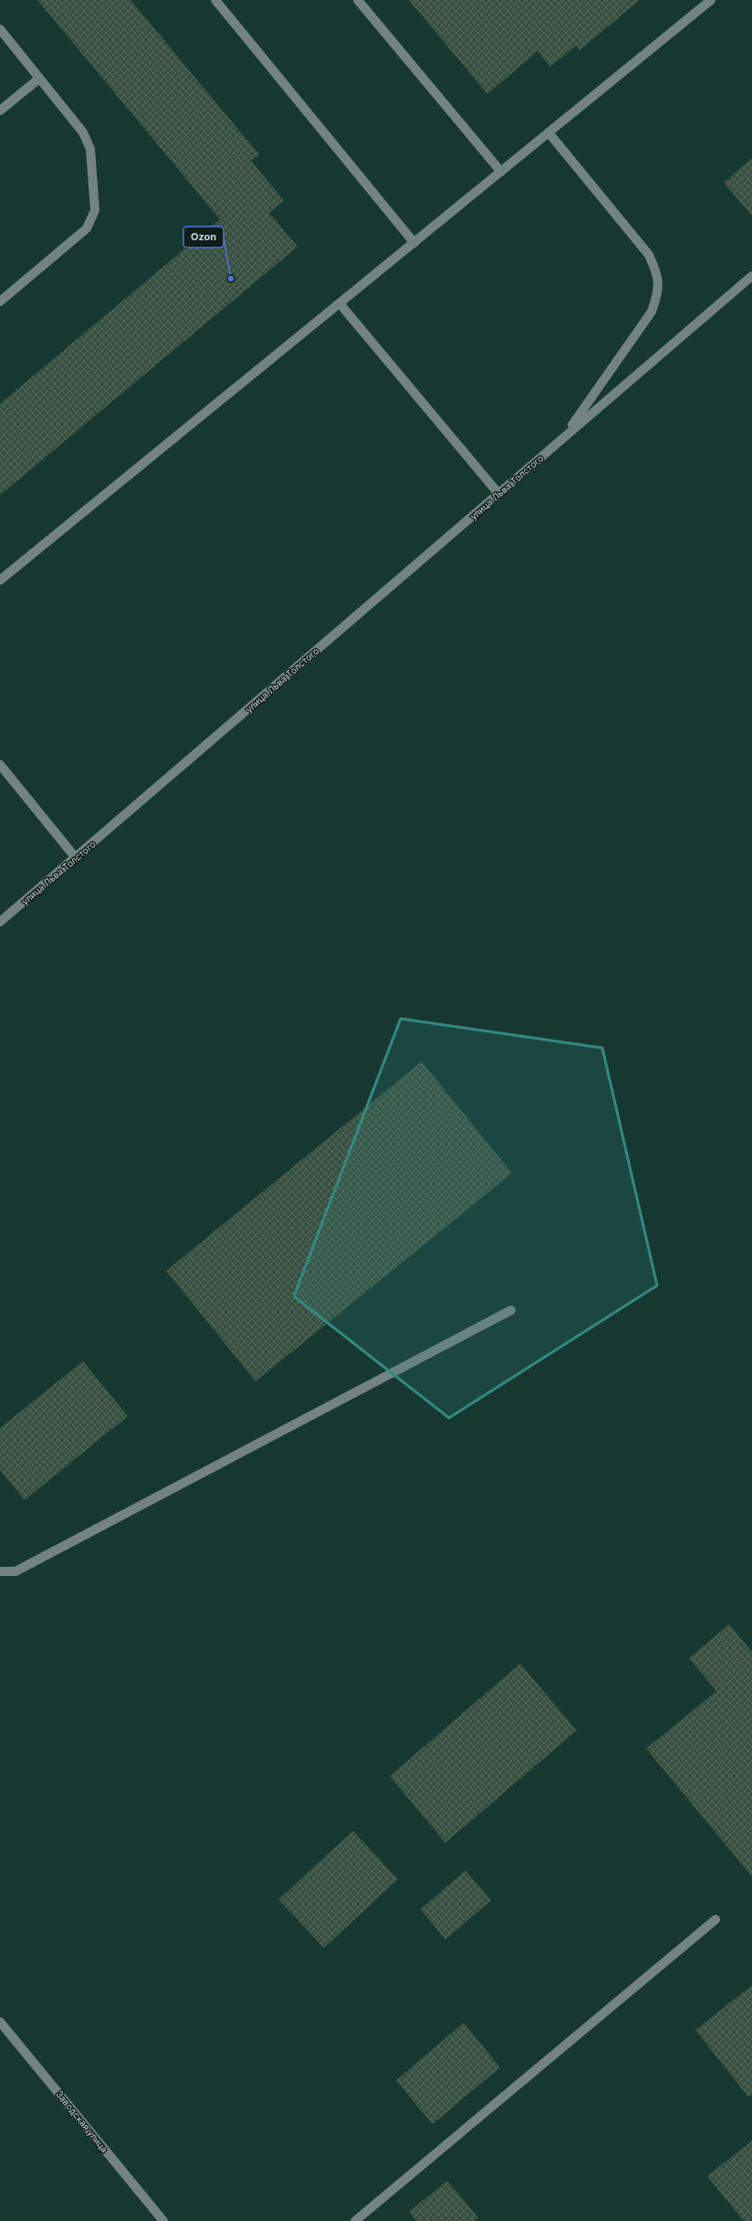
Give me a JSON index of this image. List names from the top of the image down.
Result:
{
  "streets": {
    "street": ["улица Льва Толстого", "Заводская улица"]
  },
  "places": ["Ozon"]
}
